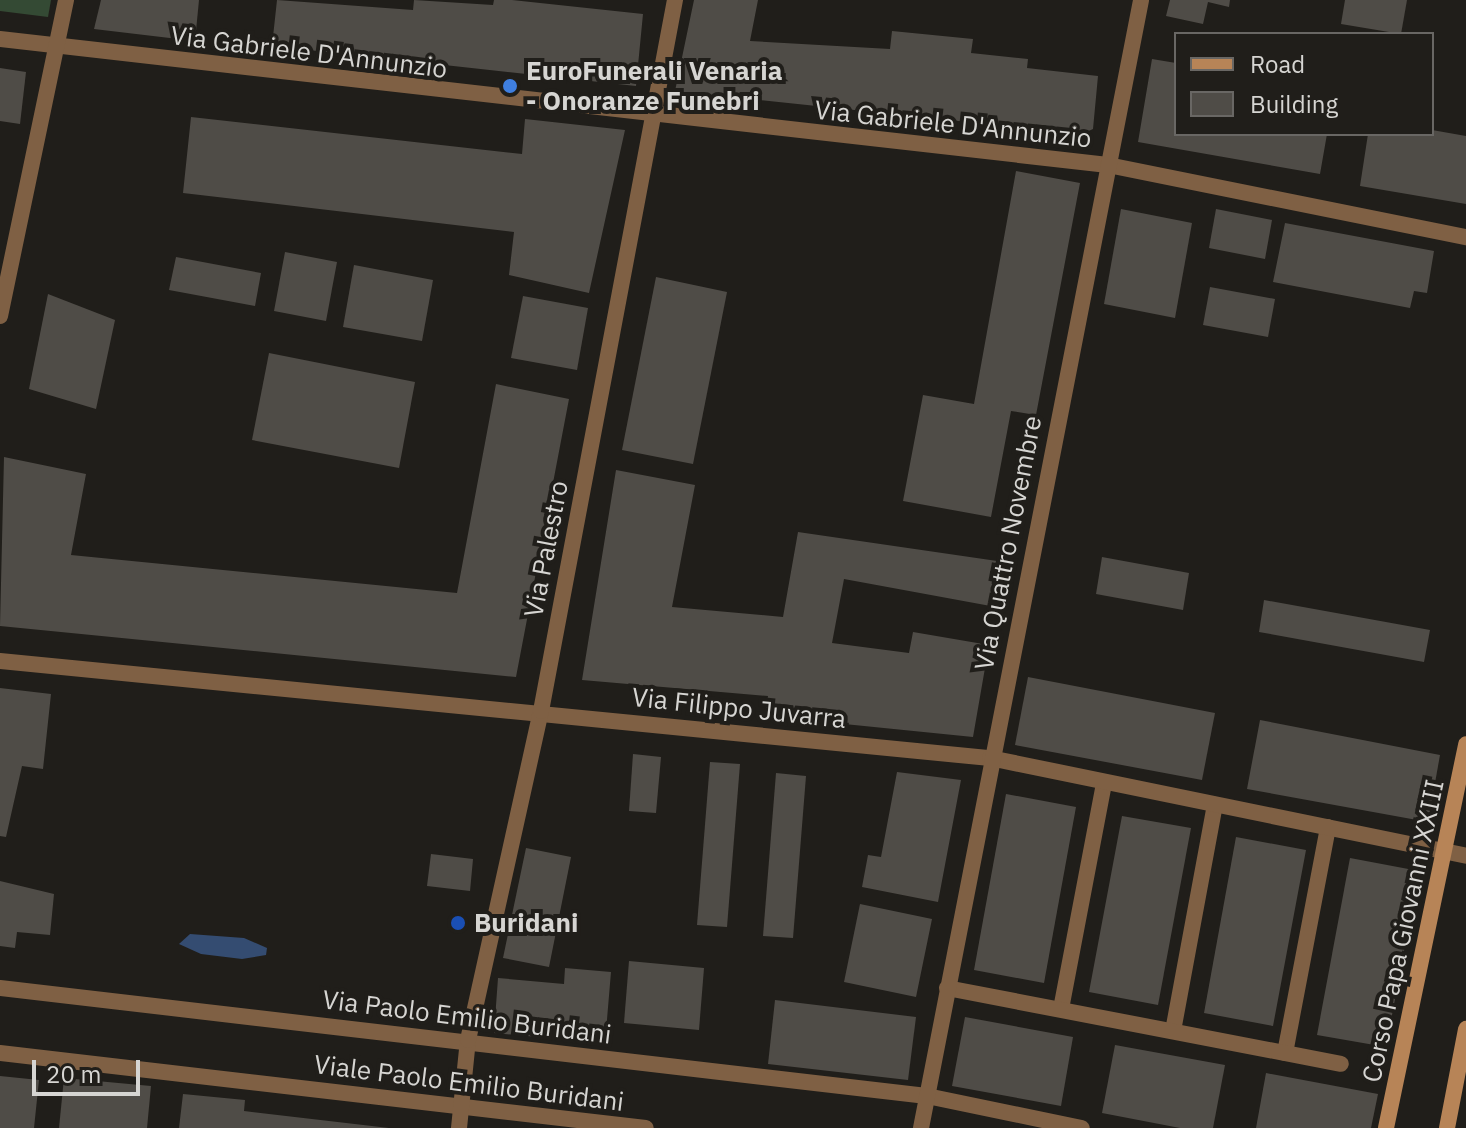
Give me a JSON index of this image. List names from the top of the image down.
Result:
{
  "streets": {
    "street": [
      "Via Gabriele D'Annunzio",
      "Via Quattro Novembre",
      "Via Palestro",
      "Via Filippo Juvarra",
      "Corso Papa Giovanni XXIII",
      "Via Paolo Emilio Buridani",
      "Viale Paolo Emilio Buridani"
    ]
  },
  "crossings": [
    ["Via Gabriele D'Annunzio", "Via Quattro Novembre"],
    ["Via Gabriele D'Annunzio", "Via Palestro"],
    ["Via Quattro Novembre", "Via Filippo Juvarra"],
    ["Via Quattro Novembre", "Via Paolo Emilio Buridani"],
    ["Via Palestro", "Via Filippo Juvarra"],
    ["Via Palestro", "Via Paolo Emilio Buridani"],
    ["Via Palestro", "Viale Paolo Emilio Buridani"],
    ["Via Filippo Juvarra", "Corso Papa Giovanni XXIII"]
  ],
  "places": ["EuroFunerali Venaria - Onoranze Funebri", "Buridani"],
  "legend": ["Road", "Building"],
  "scale_bar": "20 m"
}
